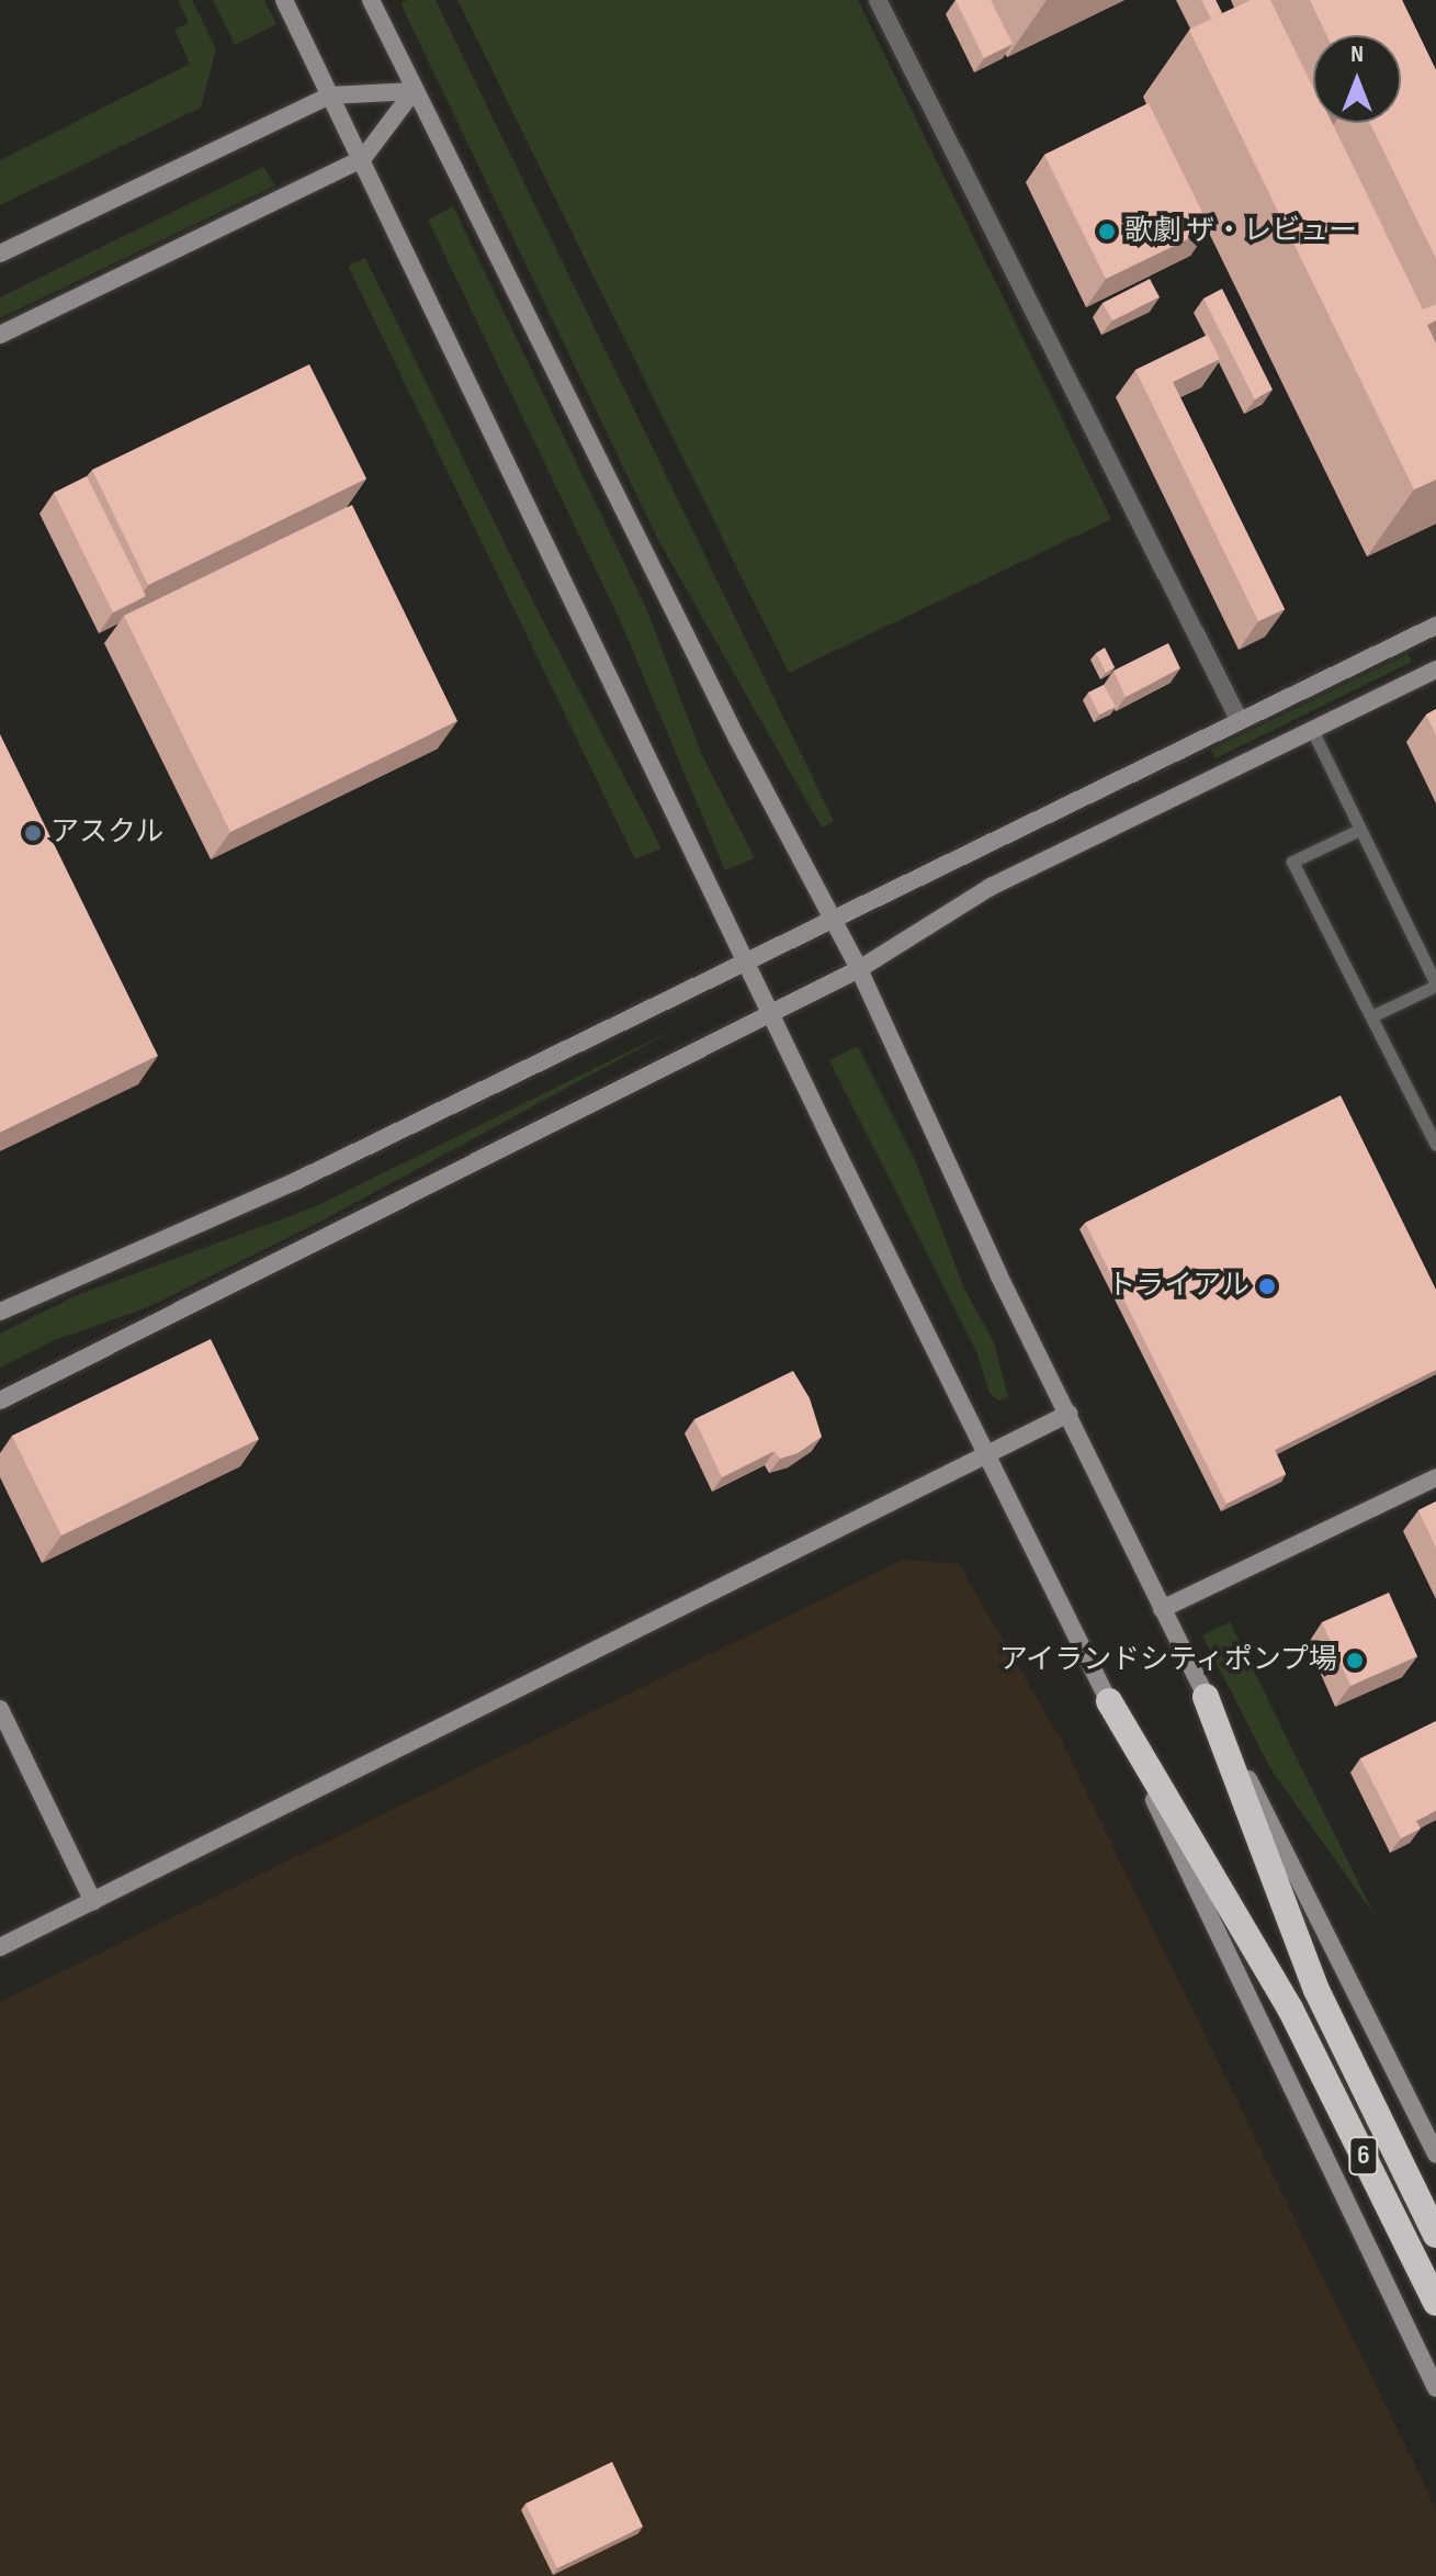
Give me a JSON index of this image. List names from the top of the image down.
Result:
{
  "streets": {
    "highway": ["6"]
  },
  "places": [
    "歌劇 ザ・レビュー",
    "アスクル",
    "トライアル",
    "アイランドシティポンプ場"
  ],
  "north": "top"
}
